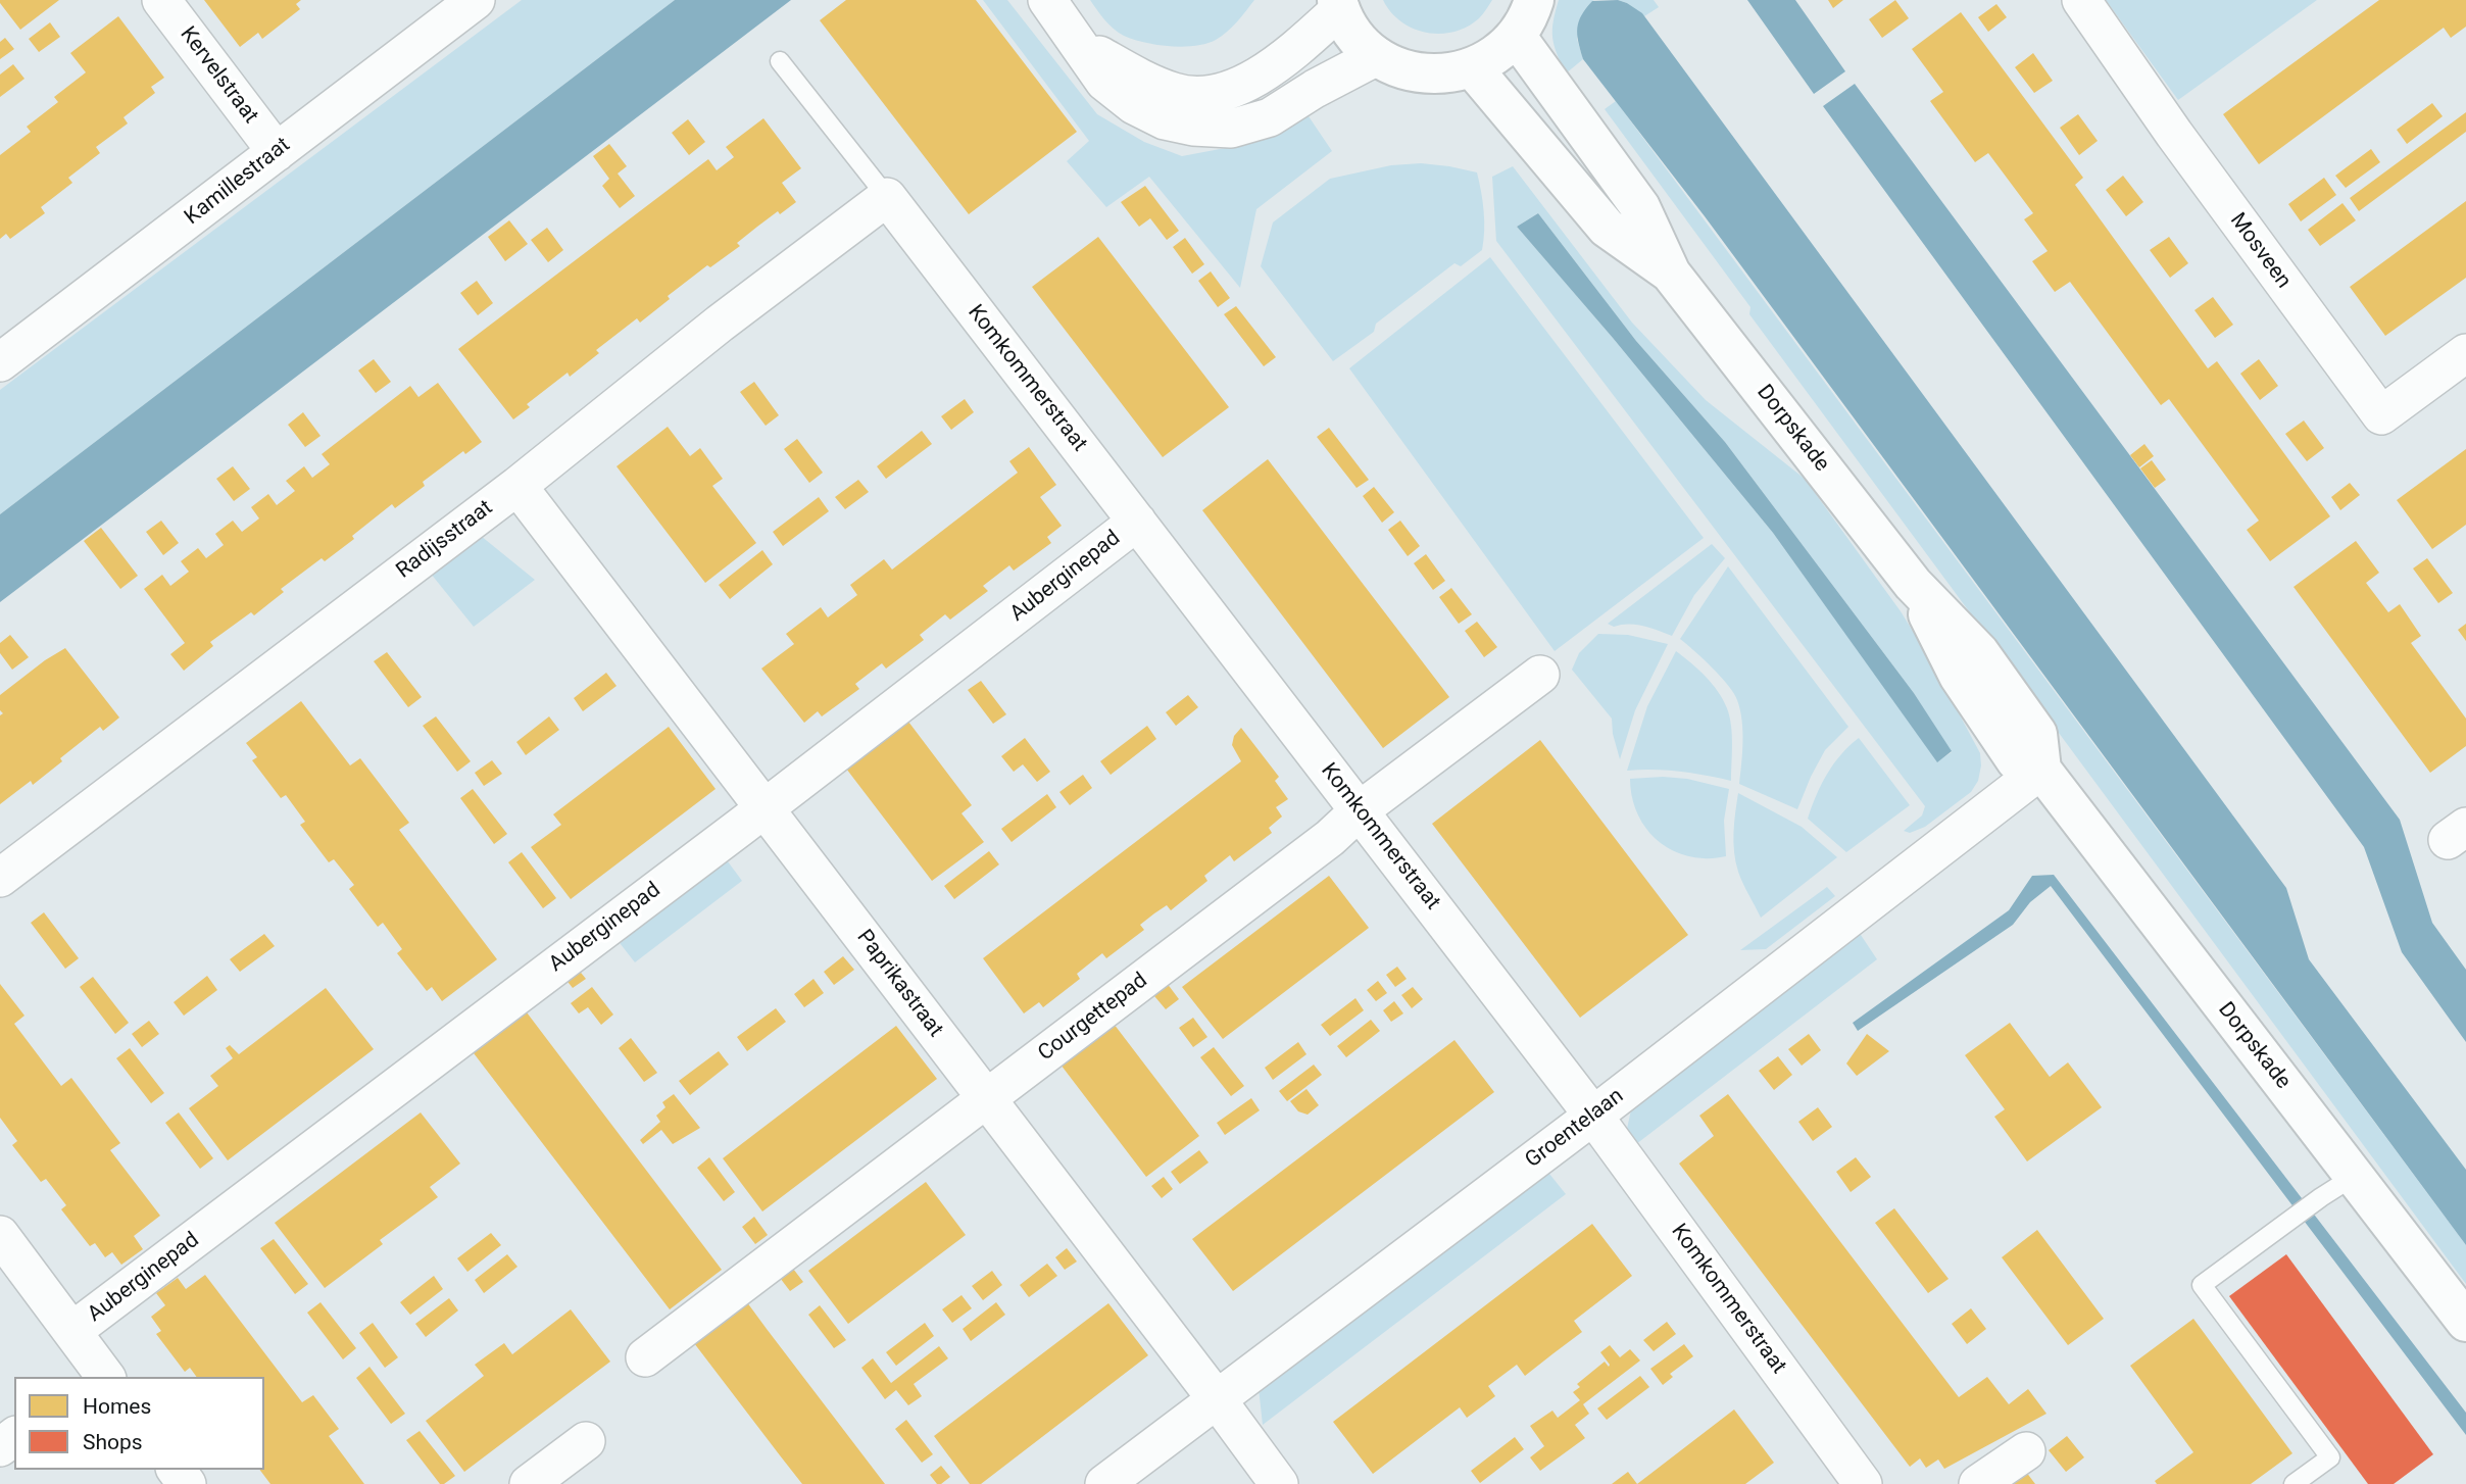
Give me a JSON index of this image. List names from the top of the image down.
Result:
{
  "streets": {
    "main road": ["Dorpskade"],
    "street": [
      "Kervelstraat",
      "Kamillestraat",
      "Mosveen",
      "Komkommerstraat",
      "Radijsstraat",
      "Auberginepad",
      "Paprikastraat",
      "Courgettepad",
      "Groentelaan"
    ]
  },
  "crossings": [
    ["Kervelstraat", "Kamillestraat"],
    ["Komkommerstraat", "Radijsstraat"],
    ["Komkommerstraat", "Auberginepad"],
    ["Komkommerstraat", "Courgettepad"],
    ["Komkommerstraat", "Groentelaan"],
    ["Dorpskade", "Groentelaan"],
    ["Radijsstraat", "Paprikastraat"],
    ["Auberginepad", "Paprikastraat"],
    ["Paprikastraat", "Courgettepad"],
    ["Paprikastraat", "Groentelaan"]
  ],
  "legend": ["Homes", "Shops"]
}
